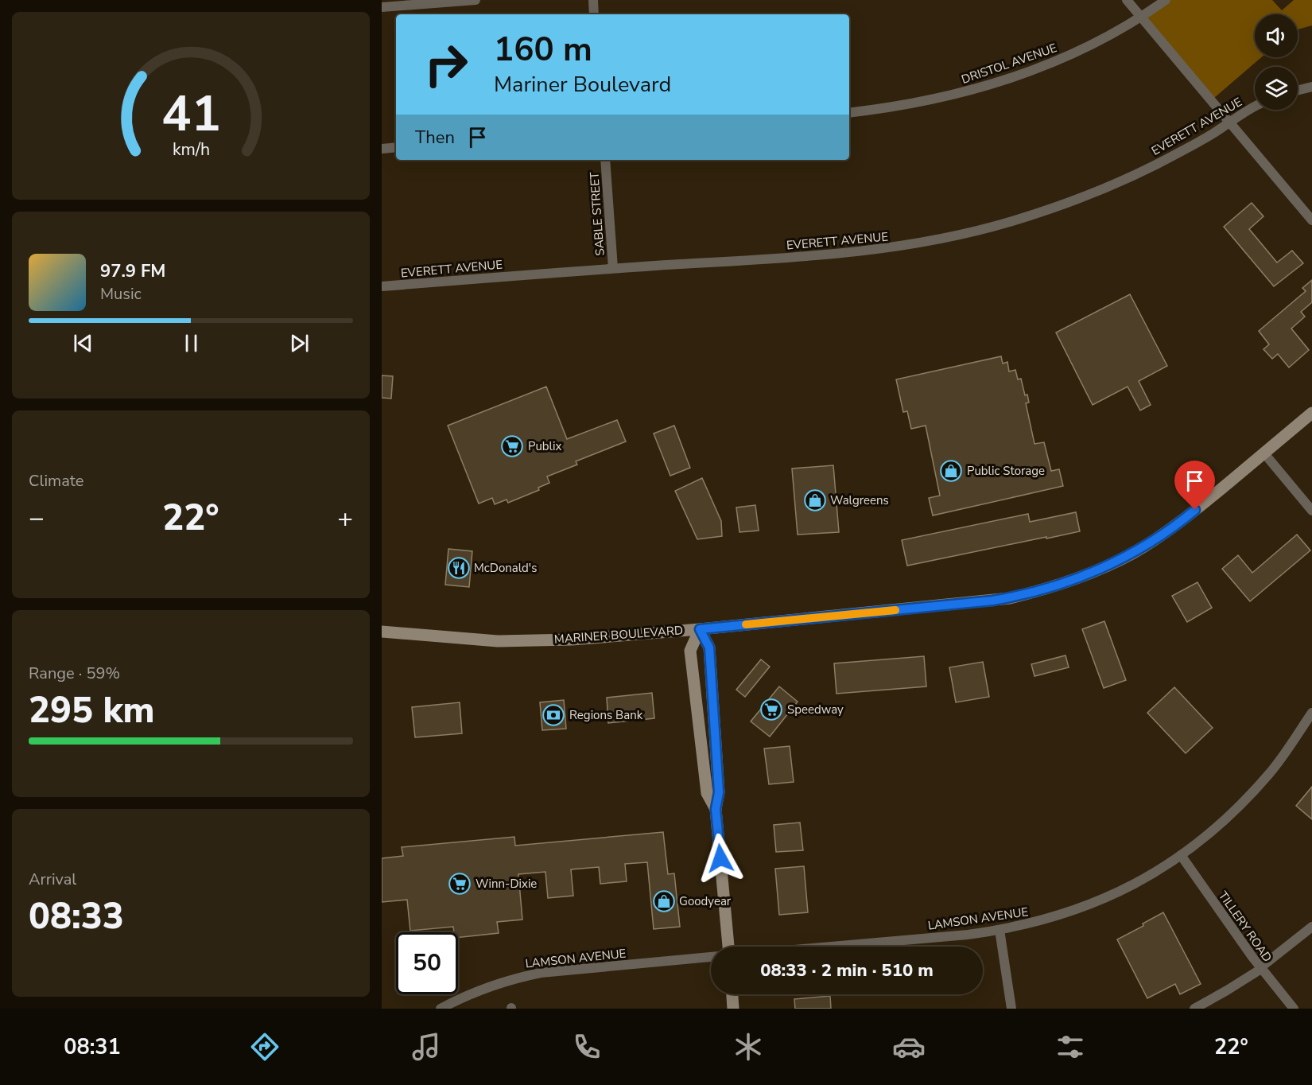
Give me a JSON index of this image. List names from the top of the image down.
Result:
{
  "streets": {
    "main road": ["MARINER BOULEVARD"],
    "street": [
      "DRISTOL AVENUE",
      "EVERETT AVENUE",
      "SABLE STREET",
      "LAMSON AVENUE",
      "TILLERY ROAD"
    ]
  },
  "crossings": [
    ["EVERETT AVENUE", "SABLE STREET"],
    ["LAMSON AVENUE", "TILLERY ROAD"]
  ],
  "places": {
    "supermarket": ["Publix", "Speedway", "Winn-Dixie"],
    "shop": ["Public Storage", "Walgreens", "Goodyear"],
    "restaurant": ["McDonald's"],
    "bank": ["Regions Bank"]
  },
  "page": {
    "turn": ["160 m", "Mariner Boulevard"],
    "then": "Then",
    "song": ["97.9 FM", "Music"],
    "tile": [
      "Climate",
      ["Range · 59%", "295 km"],
      ["Arrival", "08:33"]
    ],
    "heat": ["−", "22°", "+"],
    "limit": "50",
    "trip": "08:33 · 2 min · 510 m",
    "tabs": ["08:31", "22°"],
    "gauge": ["41", "km/h"]
  }
}
